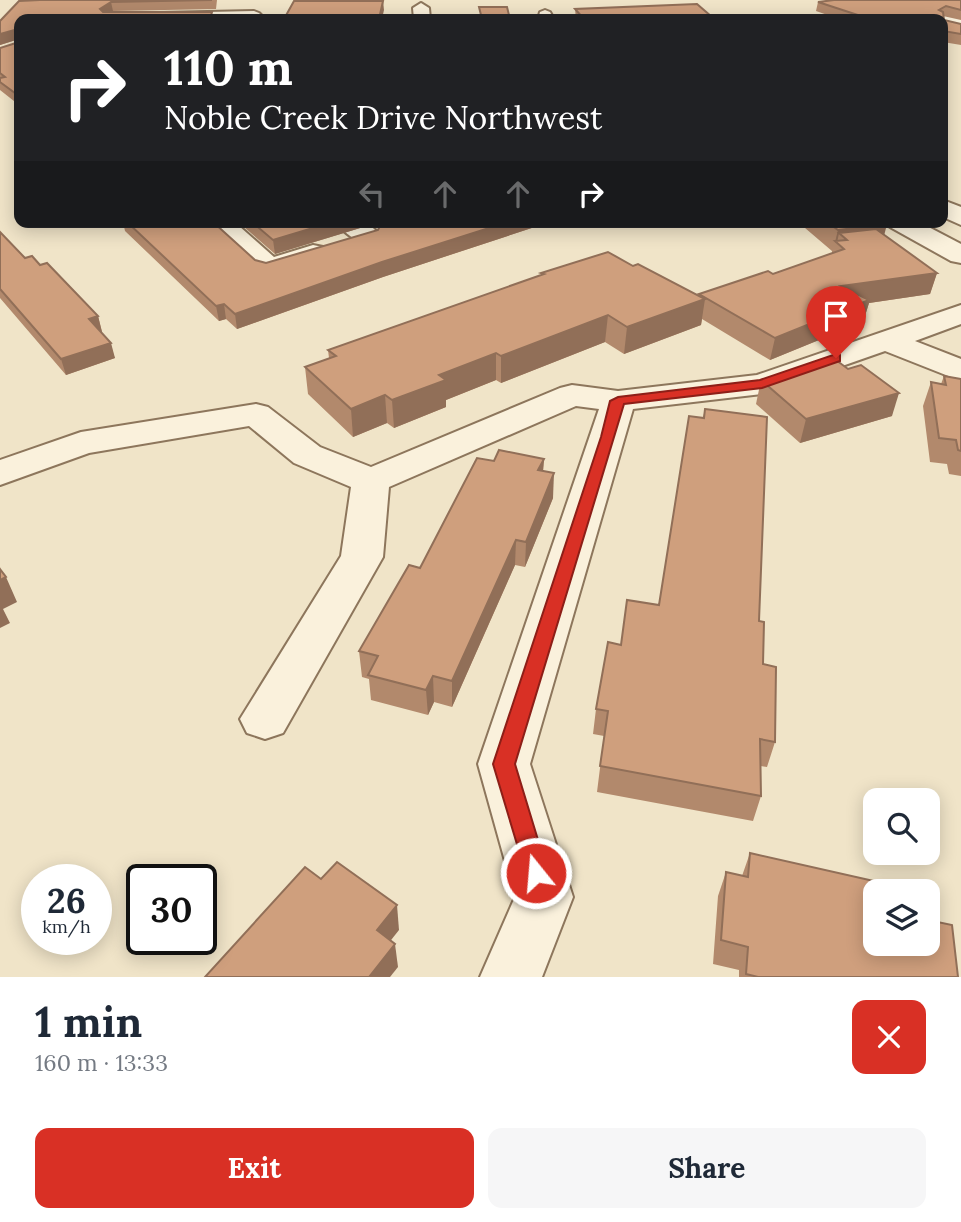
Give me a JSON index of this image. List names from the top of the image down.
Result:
{
  "page": {
    "turn": ["110 m", "Noble Creek Drive Northwest"],
    "speed": "26 km/h",
    "limit": "30",
    "heading": ["1 min", "160 m · 13:33"],
    "buttons": ["Exit", "Share"]
  }
}
